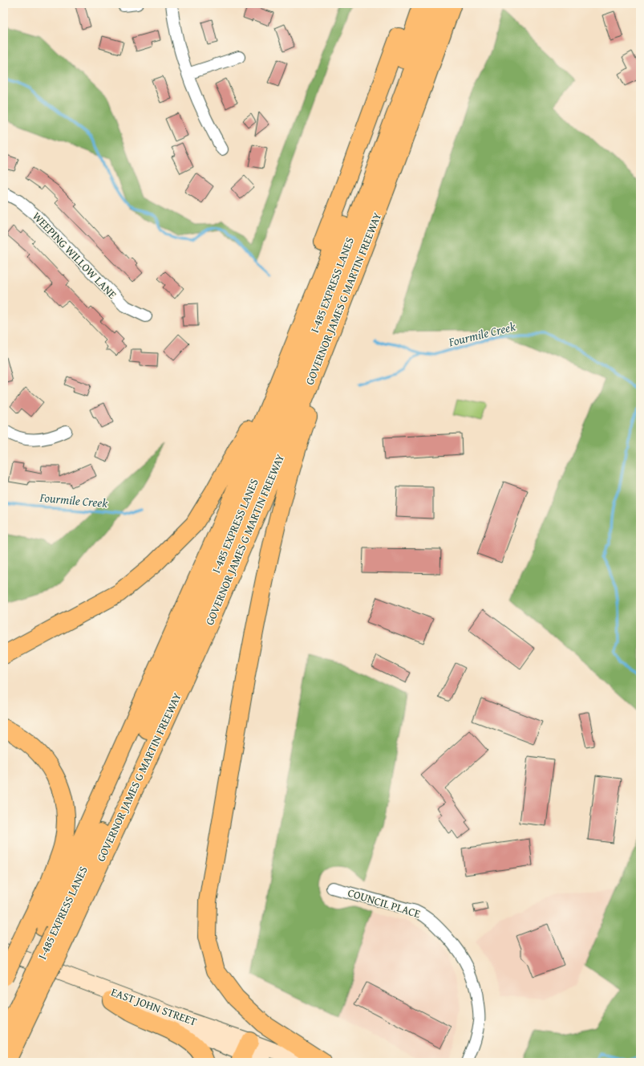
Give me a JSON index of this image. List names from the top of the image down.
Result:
{
  "streets": {
    "highway": ["I-485 EXPRESS LANES", "GOVERNOR JAMES G MARTIN FREEWAY"],
    "main road": ["EAST JOHN STREET"],
    "street": ["WEEPING WILLOW LANE", "COUNCIL PLACE"]
  },
  "crossings": [
    ["I-485 EXPRESS LANES", "GOVERNOR JAMES G MARTIN FREEWAY"]
  ],
  "water": ["Fourmile Creek"]
}
